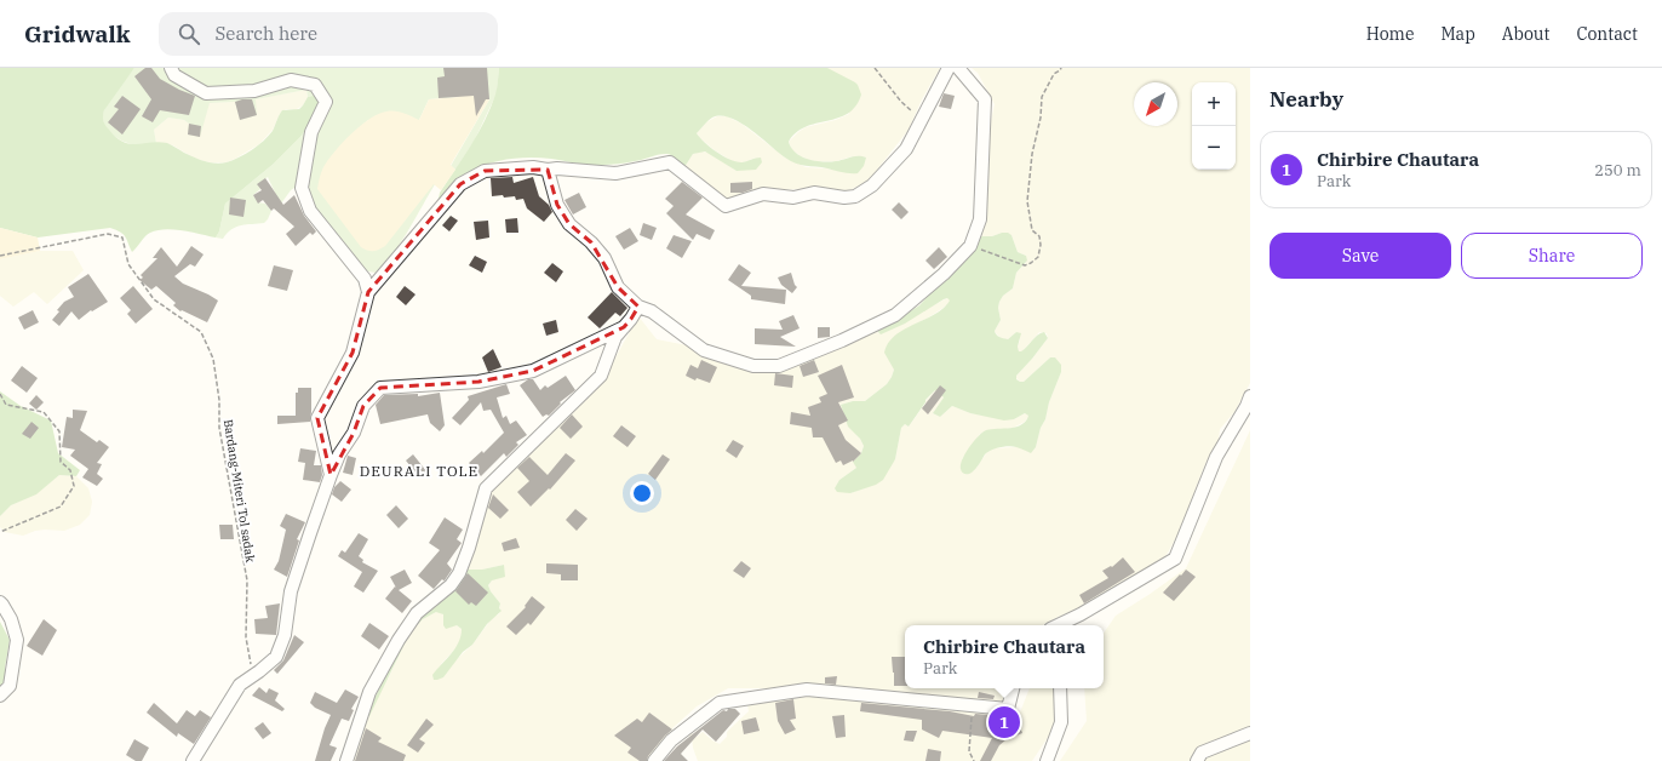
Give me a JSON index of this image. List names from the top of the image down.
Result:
{
  "streets": {
    "path": ["Bardang-Miteri Tol sadak"]
  },
  "districts": ["DEURALI TOLE"],
  "north": "bottom left",
  "page": {
    "header": "Gridwalk",
    "search": "Search here",
    "nav": [
      "Home",
      "Map",
      "About",
      "Contact"
    ],
    "heading": "Nearby",
    "map_buttons": ["+", "−"],
    "list": [
      {
        "mark": "1",
        "name": "Chirbire Chautara",
        "note": "Park",
        "value": "250 m"
      }
    ],
    "buttons": ["Save", "Share"],
    "popup": ["Chirbire Chautara", "Park"],
    "pins": "1"
  }
}
